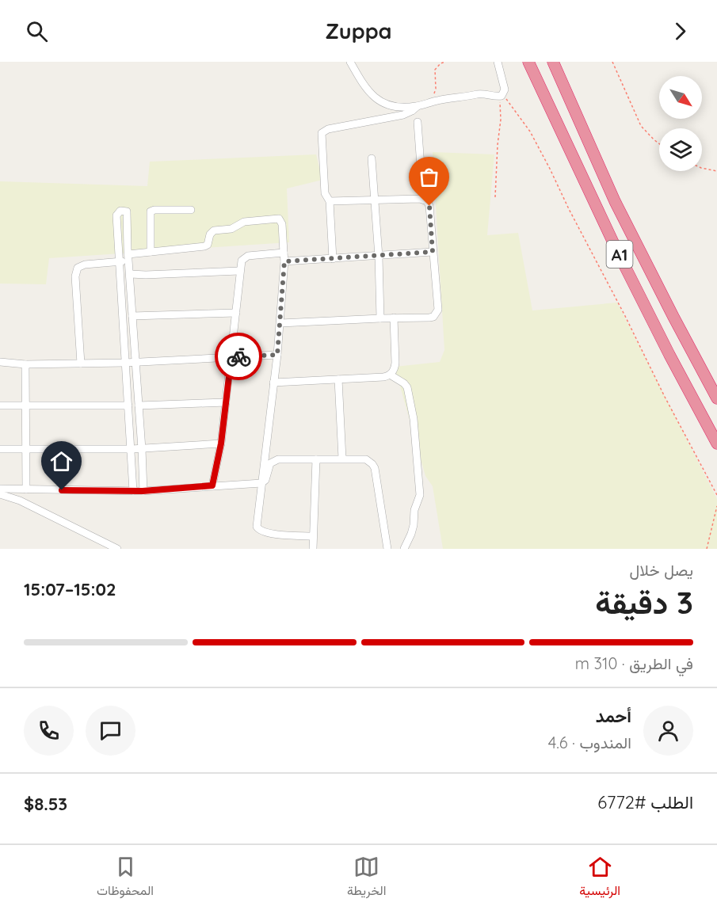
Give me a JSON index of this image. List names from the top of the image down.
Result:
{
  "streets": {
    "highway": ["A1"]
  },
  "north": "bottom right",
  "page": {
    "header": "Zuppa",
    "heading": ["3 دقيقة", "يصل خلال", "15:02–15:07"],
    "panel": [
      "أحمد",
      "المندوب · 4.6",
      "الطلب #6772",
      "$8.53"
    ],
    "bar": "في الطريق · 310 m",
    "tabs": ["الرئيسية", "الخريطة", "المحفوظات"]
  }
}
